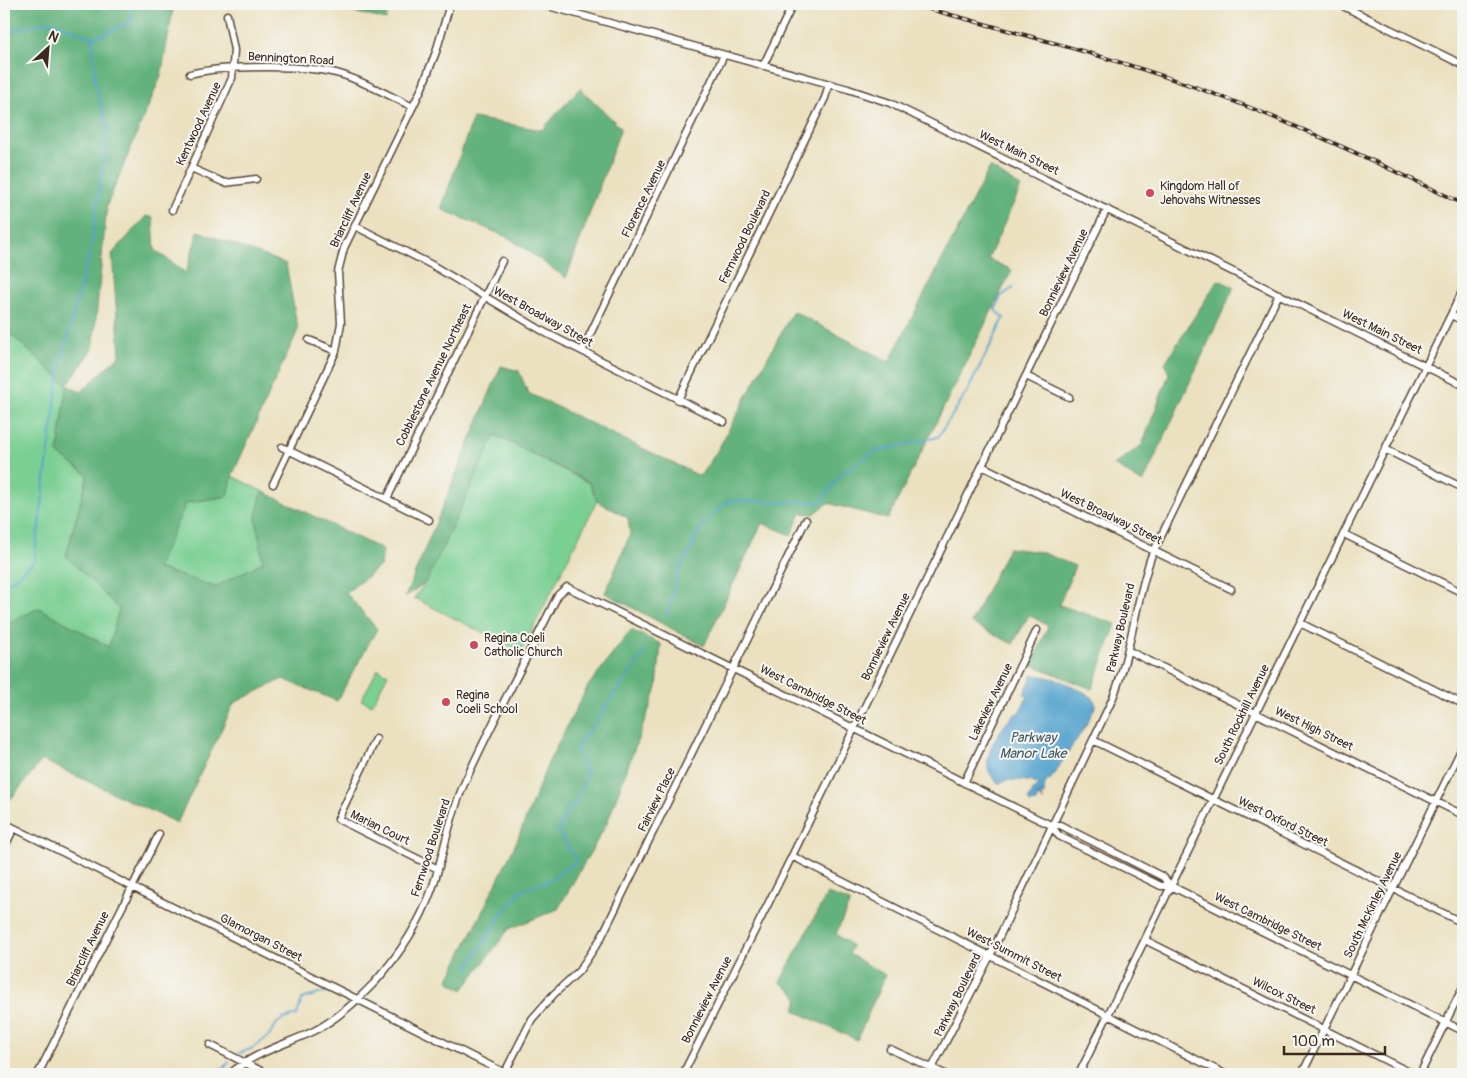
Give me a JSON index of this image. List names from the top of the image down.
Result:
{
  "streets": {
    "street": [
      "Bennington Road",
      "Kentwood Avenue",
      "West Main Street",
      "Florence Avenue",
      "Briarcliff Avenue",
      "Fernwood Boulevard",
      "Bonnieview Avenue",
      "West Broadway Street",
      "Cobblestone Avenue Northeast",
      "Parkway Boulevard",
      "West Cambridge Street",
      "Lakeview Avenue",
      "South Rockhill Avenue",
      "West High Street",
      "Fairview Place",
      "West Oxford Street",
      "Marian Court",
      "South McKinley Avenue",
      "Glamorgan Street",
      "West Summit Street",
      "Wilcox Street"
    ]
  },
  "crossings": [
    ["Bennington Road", "Kentwood Avenue"],
    ["Bennington Road", "Briarcliff Avenue"],
    ["West Main Street", "Florence Avenue"],
    ["West Main Street", "Fernwood Boulevard"],
    ["West Main Street", "Bonnieview Avenue"],
    ["West Main Street", "Parkway Boulevard"],
    ["West Main Street", "South Rockhill Avenue"],
    ["Florence Avenue", "West Broadway Street"],
    ["Briarcliff Avenue", "West Broadway Street"],
    ["Briarcliff Avenue", "Glamorgan Street"],
    ["Fernwood Boulevard", "West Broadway Street"],
    ["Fernwood Boulevard", "West Cambridge Street"],
    ["Fernwood Boulevard", "Marian Court"],
    ["Fernwood Boulevard", "Glamorgan Street"],
    ["Bonnieview Avenue", "West Broadway Street"],
    ["Bonnieview Avenue", "West Cambridge Street"],
    ["Bonnieview Avenue", "West Summit Street"],
    ["West Broadway Street", "Cobblestone Avenue Northeast"],
    ["West Broadway Street", "Parkway Boulevard"],
    ["Parkway Boulevard", "West Cambridge Street"],
    ["Parkway Boulevard", "West High Street"],
    ["Parkway Boulevard", "West Oxford Street"],
    ["Parkway Boulevard", "West Summit Street"],
    ["West Cambridge Street", "Lakeview Avenue"],
    ["West Cambridge Street", "South Rockhill Avenue"],
    ["West Cambridge Street", "Fairview Place"],
    ["West Cambridge Street", "South McKinley Avenue"],
    ["South Rockhill Avenue", "West High Street"],
    ["South Rockhill Avenue", "West Oxford Street"],
    ["South Rockhill Avenue", "West Summit Street"],
    ["South Rockhill Avenue", "Wilcox Street"],
    ["West High Street", "South McKinley Avenue"],
    ["Fairview Place", "Glamorgan Street"],
    ["West Oxford Street", "South McKinley Avenue"],
    ["South McKinley Avenue", "Wilcox Street"]
  ],
  "water": ["Parkway Manor Lake"],
  "places": ["Kingdom Hall of Jehovahs Witnesses", "Regina Coeli Catholic Church", "Regina Coeli School"],
  "scale_bar": "100 m",
  "north": "top right"
}
